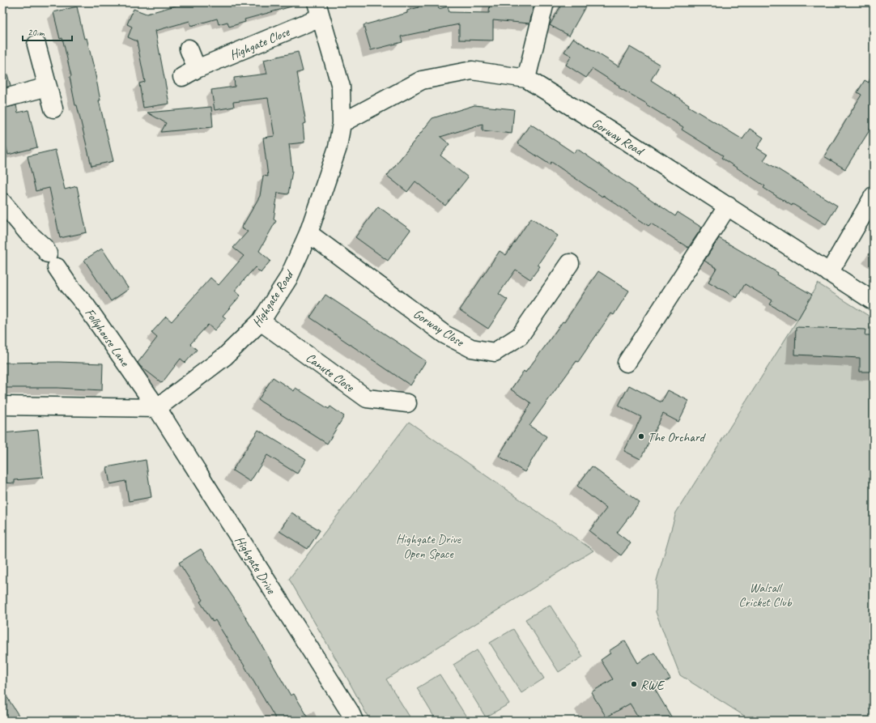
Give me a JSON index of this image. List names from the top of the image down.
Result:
{
  "streets": {
    "street": [
      "Highgate Close",
      "Gorway Road",
      "Highgate Road",
      "Gorway Close",
      "Follyhouse Lane",
      "Canute Close",
      "Highgate Drive"
    ]
  },
  "crossings": [
    ["Highgate Close", "Highgate Road"],
    ["Gorway Road", "Highgate Road"],
    ["Highgate Road", "Gorway Close"],
    ["Highgate Road", "Follyhouse Lane"],
    ["Highgate Road", "Canute Close"],
    ["Highgate Road", "Highgate Drive"],
    ["Follyhouse Lane", "Highgate Drive"]
  ],
  "parks": ["Highgate Drive Open Space", "Walsall Cricket Club"],
  "places": ["The Orchard", "RWE"],
  "scale_bar": "20 m"
}
